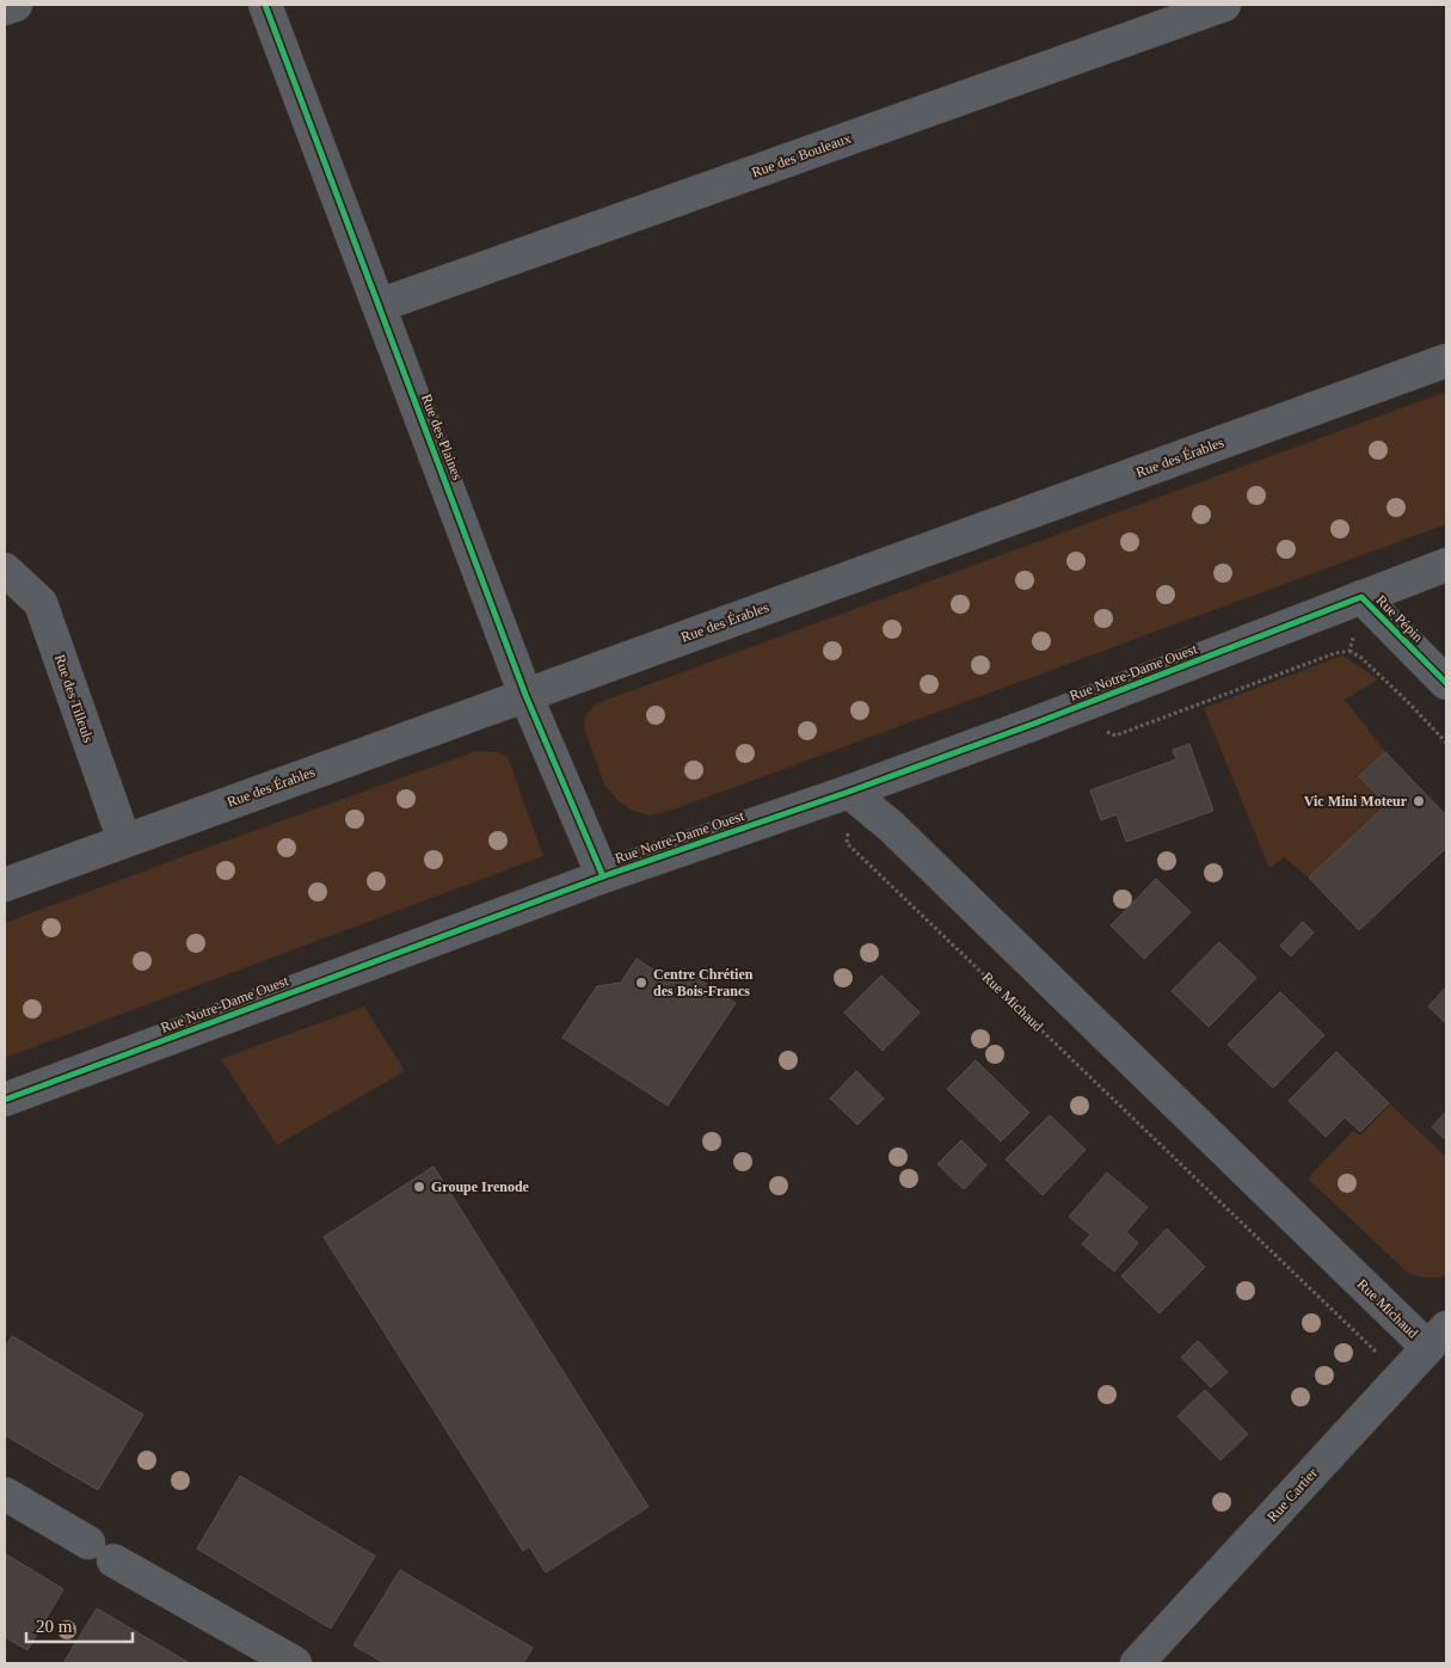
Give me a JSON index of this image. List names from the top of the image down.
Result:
{
  "streets": {
    "street": [
      "Rue des Bouleaux",
      "Rue des Plaines",
      "Rue des Érables",
      "Rue Pépin",
      "Rue Notre-Dame Ouest",
      "Rue des Tilleuls",
      "Rue Michaud",
      "Rue Cartier"
    ]
  },
  "crossings": [
    ["Rue des Bouleaux", "Rue des Plaines"],
    ["Rue des Plaines", "Rue des Érables"],
    ["Rue des Plaines", "Rue Notre-Dame Ouest"],
    ["Rue des Érables", "Rue des Tilleuls"],
    ["Rue Pépin", "Rue Notre-Dame Ouest"],
    ["Rue Notre-Dame Ouest", "Rue Michaud"],
    ["Rue Michaud", "Rue Cartier"]
  ],
  "places": ["Vic Mini Moteur", "Centre Chrétien des Bois-Francs", "Groupe Irenode"],
  "scale_bar": "20 m"
}
